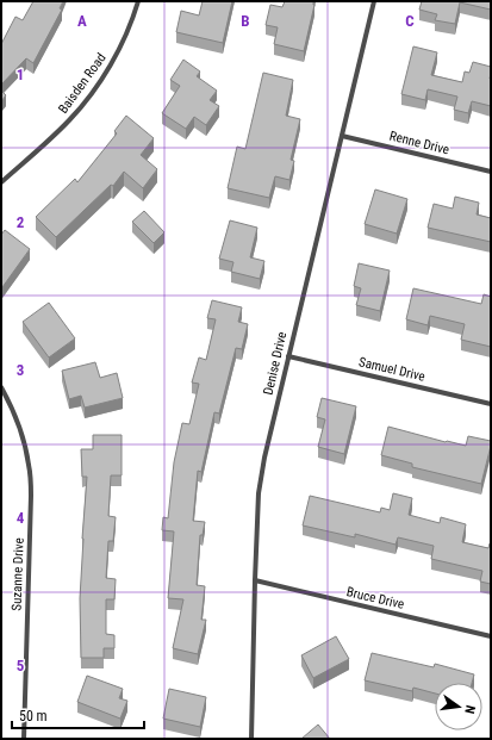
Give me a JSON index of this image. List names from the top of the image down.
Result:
{
  "streets": {
    "street": [
      "Baisden Road",
      "Renne Drive",
      "Denise Drive",
      "Samuel Drive",
      "Suzanne Drive",
      "Bruce Drive"
    ]
  },
  "crossings": [
    ["Renne Drive", "Denise Drive"],
    ["Denise Drive", "Samuel Drive"],
    ["Denise Drive", "Bruce Drive"]
  ],
  "scale_bar": "50 m",
  "north": "right",
  "grid": {
    "columns": ["A", "B", "C"],
    "rows": [
      "1",
      "2",
      "3",
      "4",
      "5"
    ]
  }
}
